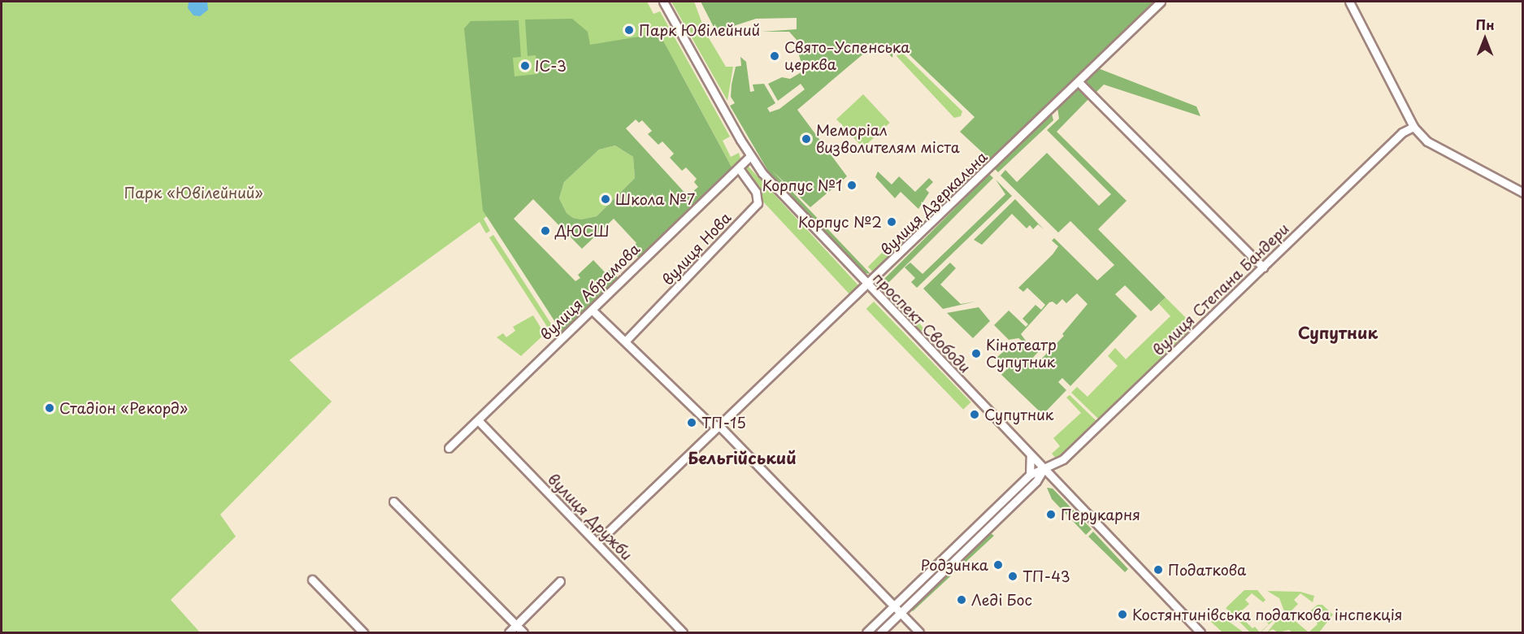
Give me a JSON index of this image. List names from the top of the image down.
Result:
{
  "streets": {
    "street": [
      "вулиця Дзеркальна",
      "вулиця Нова",
      "вулиця Степана Бандери",
      "вулиця Абрамова",
      "проспект Свободи",
      "вулиця Дружби"
    ]
  },
  "crossings": [
    ["вулиця Дзеркальна", "проспект Свободи"],
    ["вулиця Дзеркальна", "вулиця Дружби"],
    ["вулиця Нова", "вулиця Абрамова"],
    ["вулиця Степана Бандери", "проспект Свободи"],
    ["вулиця Абрамова", "проспект Свободи"],
    ["вулиця Абрамова", "вулиця Дружби"]
  ],
  "districts": ["Супутник", "Бельгійський"],
  "parks": ["Парк «Ювілейний»"],
  "places": [
    "Парк Ювілейний",
    "Свято–Успенська церква",
    "ІС-3",
    "Меморіал визволителям міста",
    "Корпус №1",
    "Школа №7",
    "Корпус №2",
    "ДЮСШ",
    "Кінотеатр Супутник",
    "Стадіон «Рекорд»",
    "Супутник",
    "ТП-15",
    "Перукарня",
    "Родзинка",
    "Податкова",
    "ТП-43",
    "Леді Бос",
    "Костянтинівська податкова інспекція"
  ],
  "north": "top"
}
